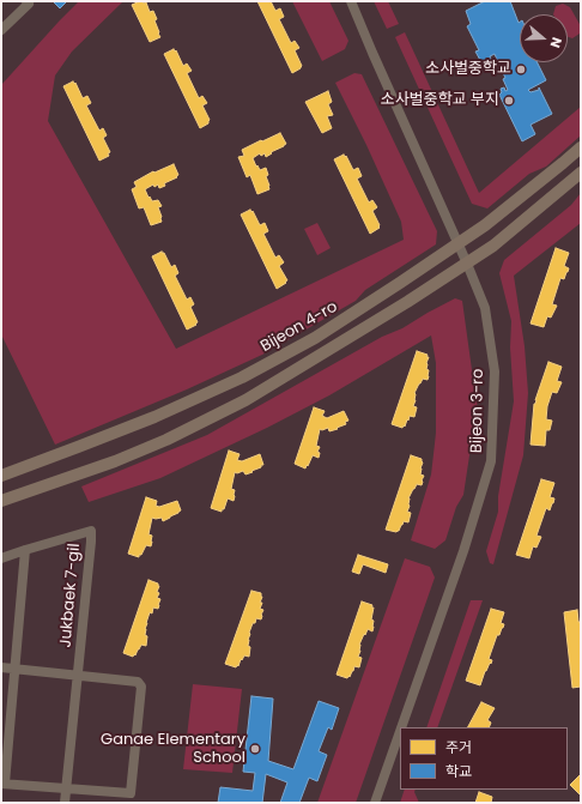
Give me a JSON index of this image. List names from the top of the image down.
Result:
{
  "streets": {
    "main road": ["Bijeon 4-ro"],
    "street": ["Bijeon 3-ro", "Jukbaek 7-gil"]
  },
  "crossings": [
    ["Bijeon 4-ro", "Bijeon 3-ro"]
  ],
  "places": ["소사벌중학교", "소사벌중학교 부지", "Ganae Elementary School"],
  "legend": ["주거", "학교"],
  "north": "right"
}
